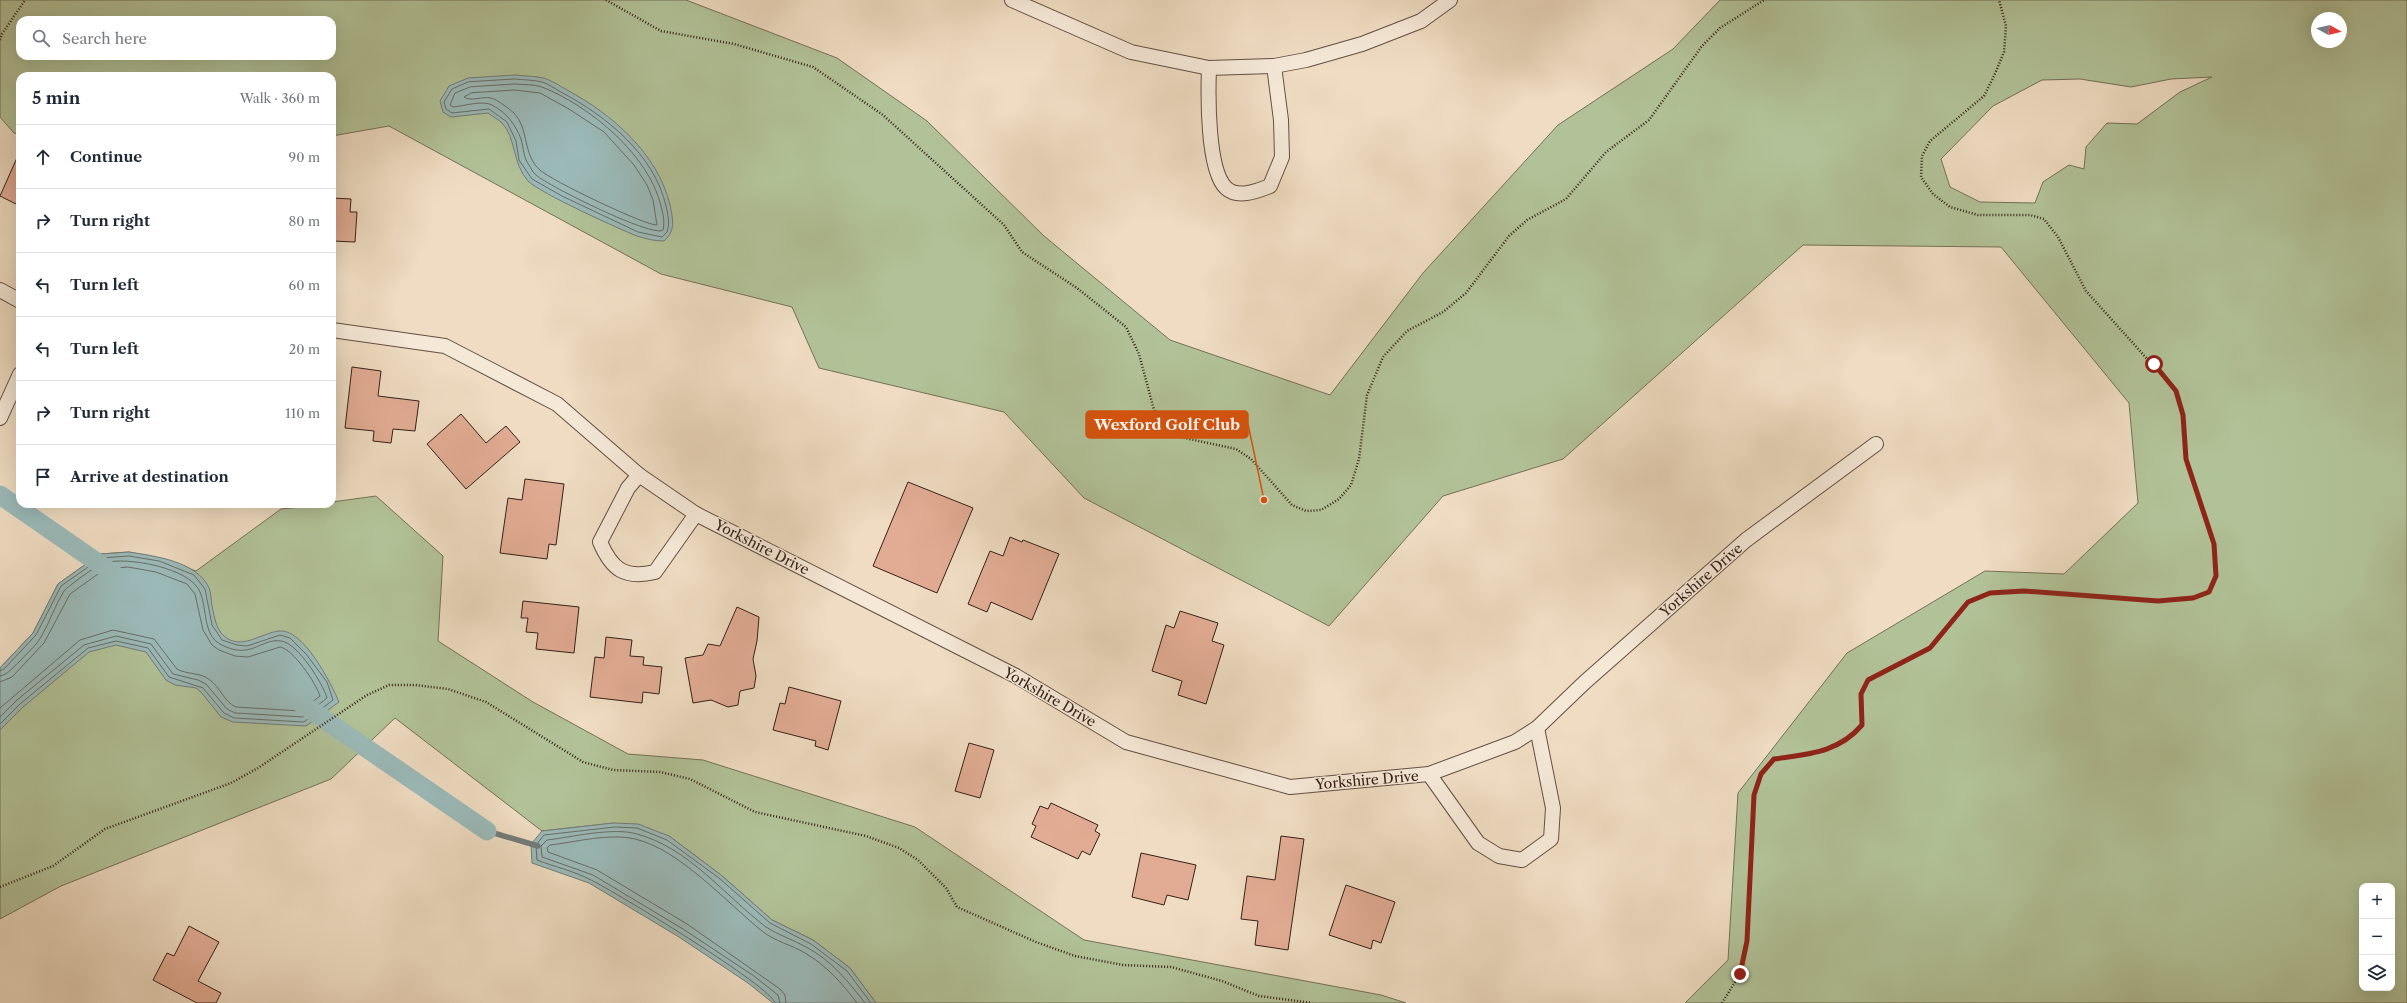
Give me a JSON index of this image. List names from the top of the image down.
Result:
{
  "streets": {
    "street": ["Yorkshire Drive"]
  },
  "places": ["Wexford Golf Club"],
  "north": "right",
  "page": {
    "search": "Search here",
    "heading": ["5 min", "Walk · 360 m"],
    "list": [
      ["Continue", "90 m"],
      ["Turn right", "80 m"],
      ["Turn left", "60 m"],
      ["Turn left", "20 m"],
      ["Turn right", "110 m"],
      "Arrive at destination"
    ],
    "map_buttons": ["+", "−"]
  }
}
